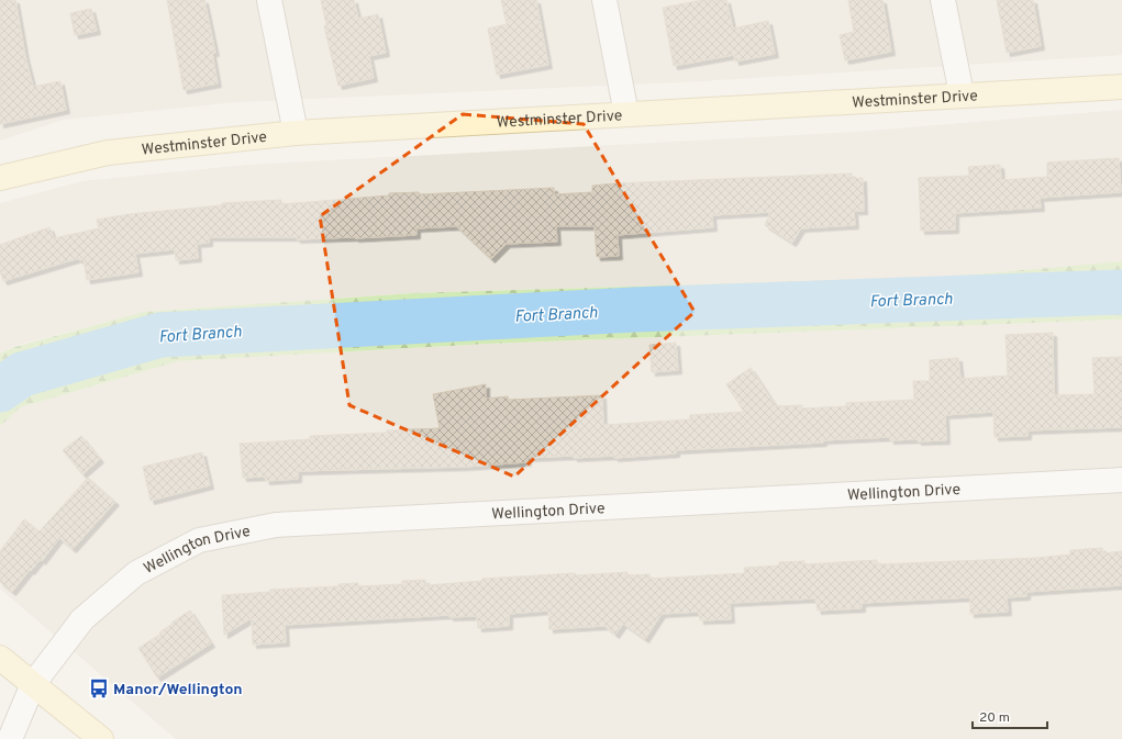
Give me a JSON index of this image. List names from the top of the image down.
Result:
{
  "streets": {
    "street": ["Westminster Drive", "Wellington Drive"]
  },
  "water": ["Fort Branch"],
  "places": {
    "bus stop": ["Manor/Wellington"]
  },
  "scale_bar": "20 m"
}
